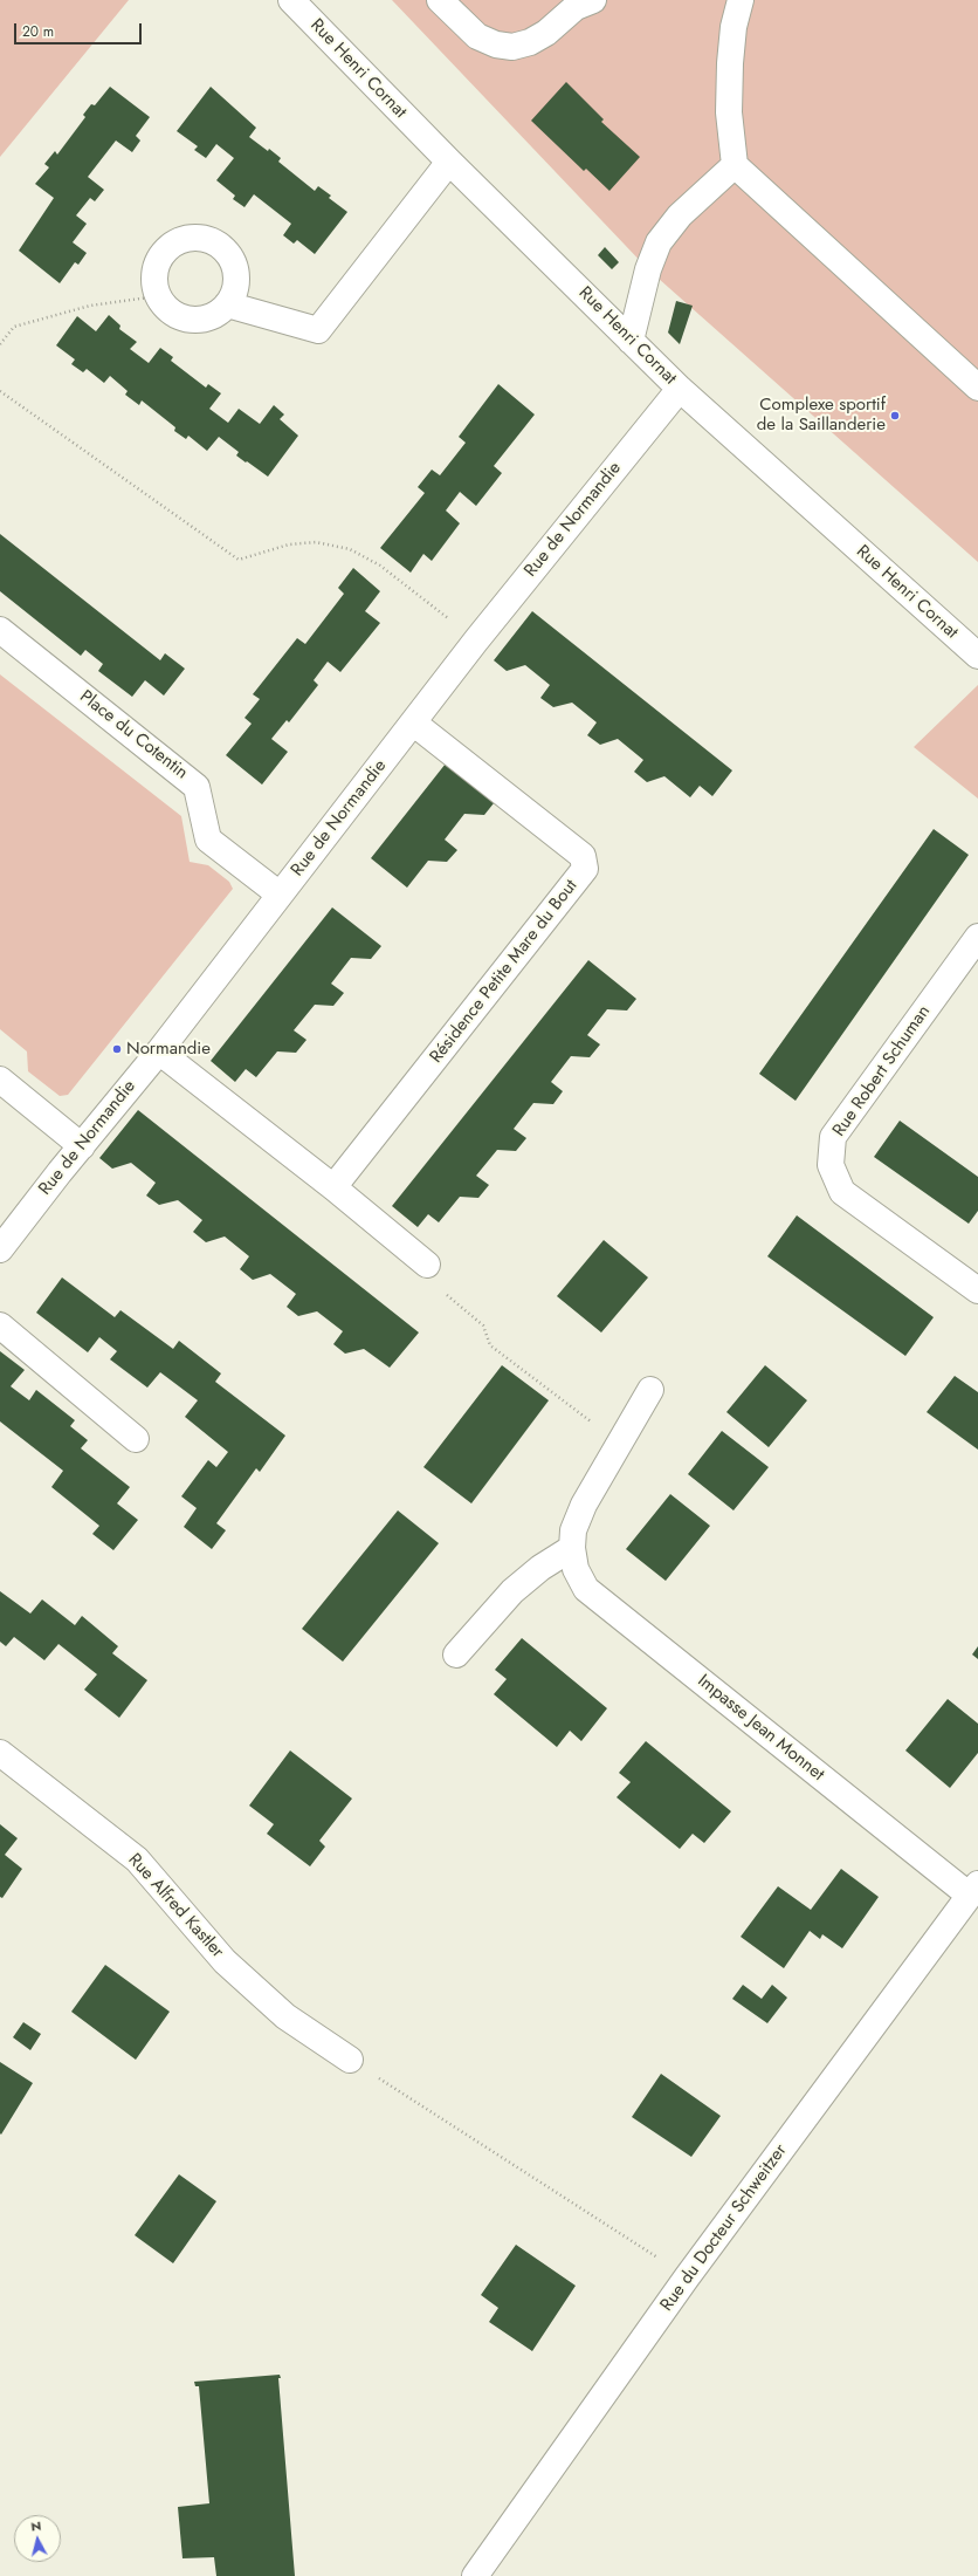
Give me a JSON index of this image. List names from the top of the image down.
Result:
{
  "streets": {
    "street": [
      "Rue Henri Cornat",
      "Rue de Normandie",
      "Place du Cotentin",
      "Résidence Petite Mare du Bout",
      "Rue Robert Schuman",
      "Impasse Jean Monnet",
      "Rue Alfred Kastler",
      "Rue du Docteur Schweitzer"
    ]
  },
  "crossings": [
    ["Rue Henri Cornat", "Rue de Normandie"],
    ["Rue de Normandie", "Place du Cotentin"],
    ["Rue de Normandie", "Résidence Petite Mare du Bout"],
    ["Impasse Jean Monnet", "Rue du Docteur Schweitzer"]
  ],
  "places": ["Complexe sportif de la Saillanderie", "Normandie"],
  "scale_bar": "20 m",
  "north": "top"
}
